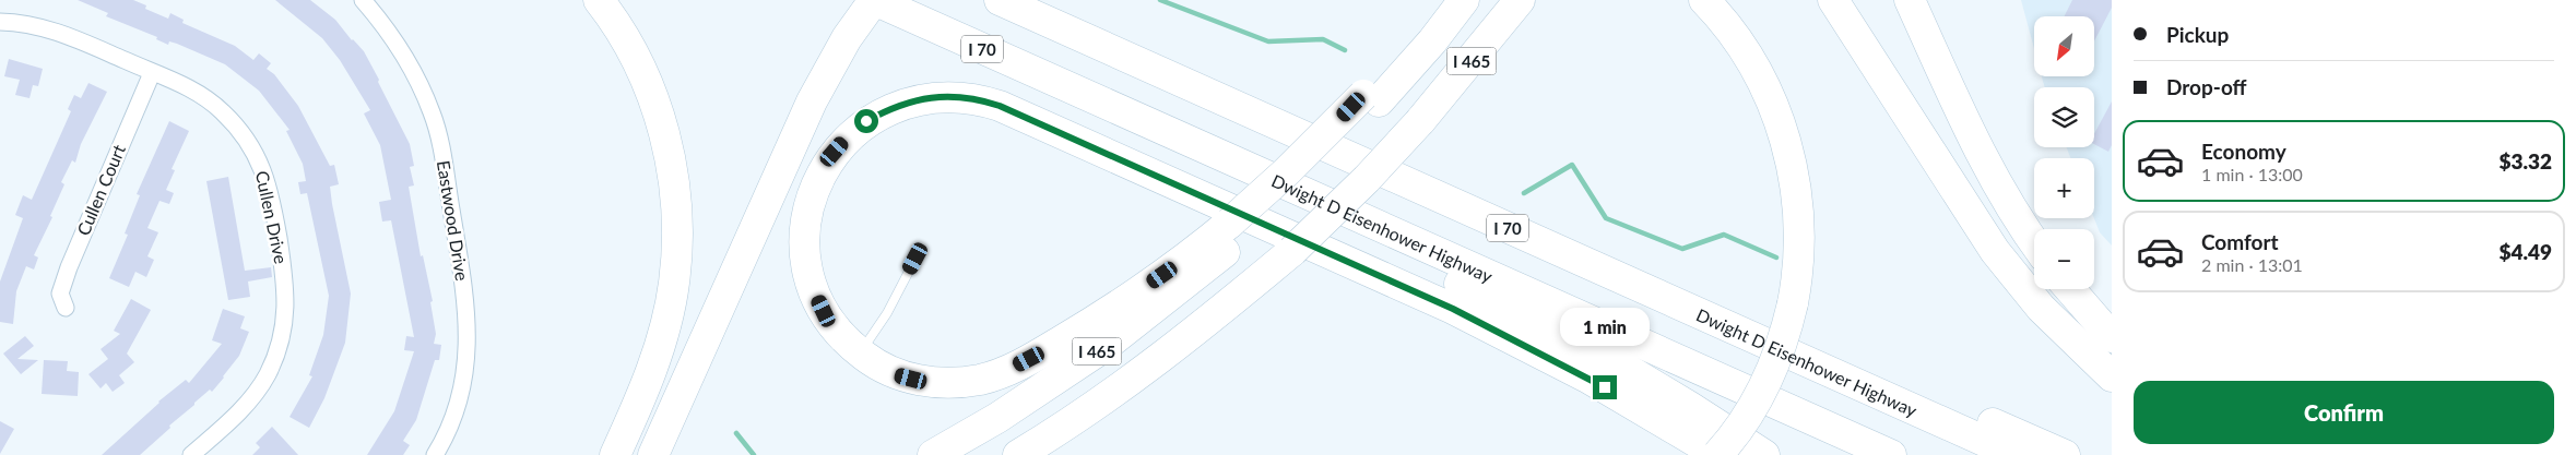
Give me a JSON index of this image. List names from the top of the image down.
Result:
{
  "streets": {
    "highway": ["I 70", "I 465", "Dwight D Eisenhower Highway"],
    "street": ["Cullen Court", "Cullen Drive", "Eastwood Drive"]
  },
  "crossings": [
    ["Cullen Court", "Cullen Drive"]
  ],
  "north": "bottom left",
  "page": {
    "banner": ["Pickup", "Drop-off"],
    "map_buttons": ["+", "−"],
    "list": [
      {
        "name": "Economy",
        "note": "1 min · 13:00",
        "value": "$3.32"
      },
      {
        "name": "Comfort",
        "note": "2 min · 13:01",
        "value": "$4.49"
      }
    ],
    "bubble": "1 min",
    "buttons": "Confirm"
  }
}
